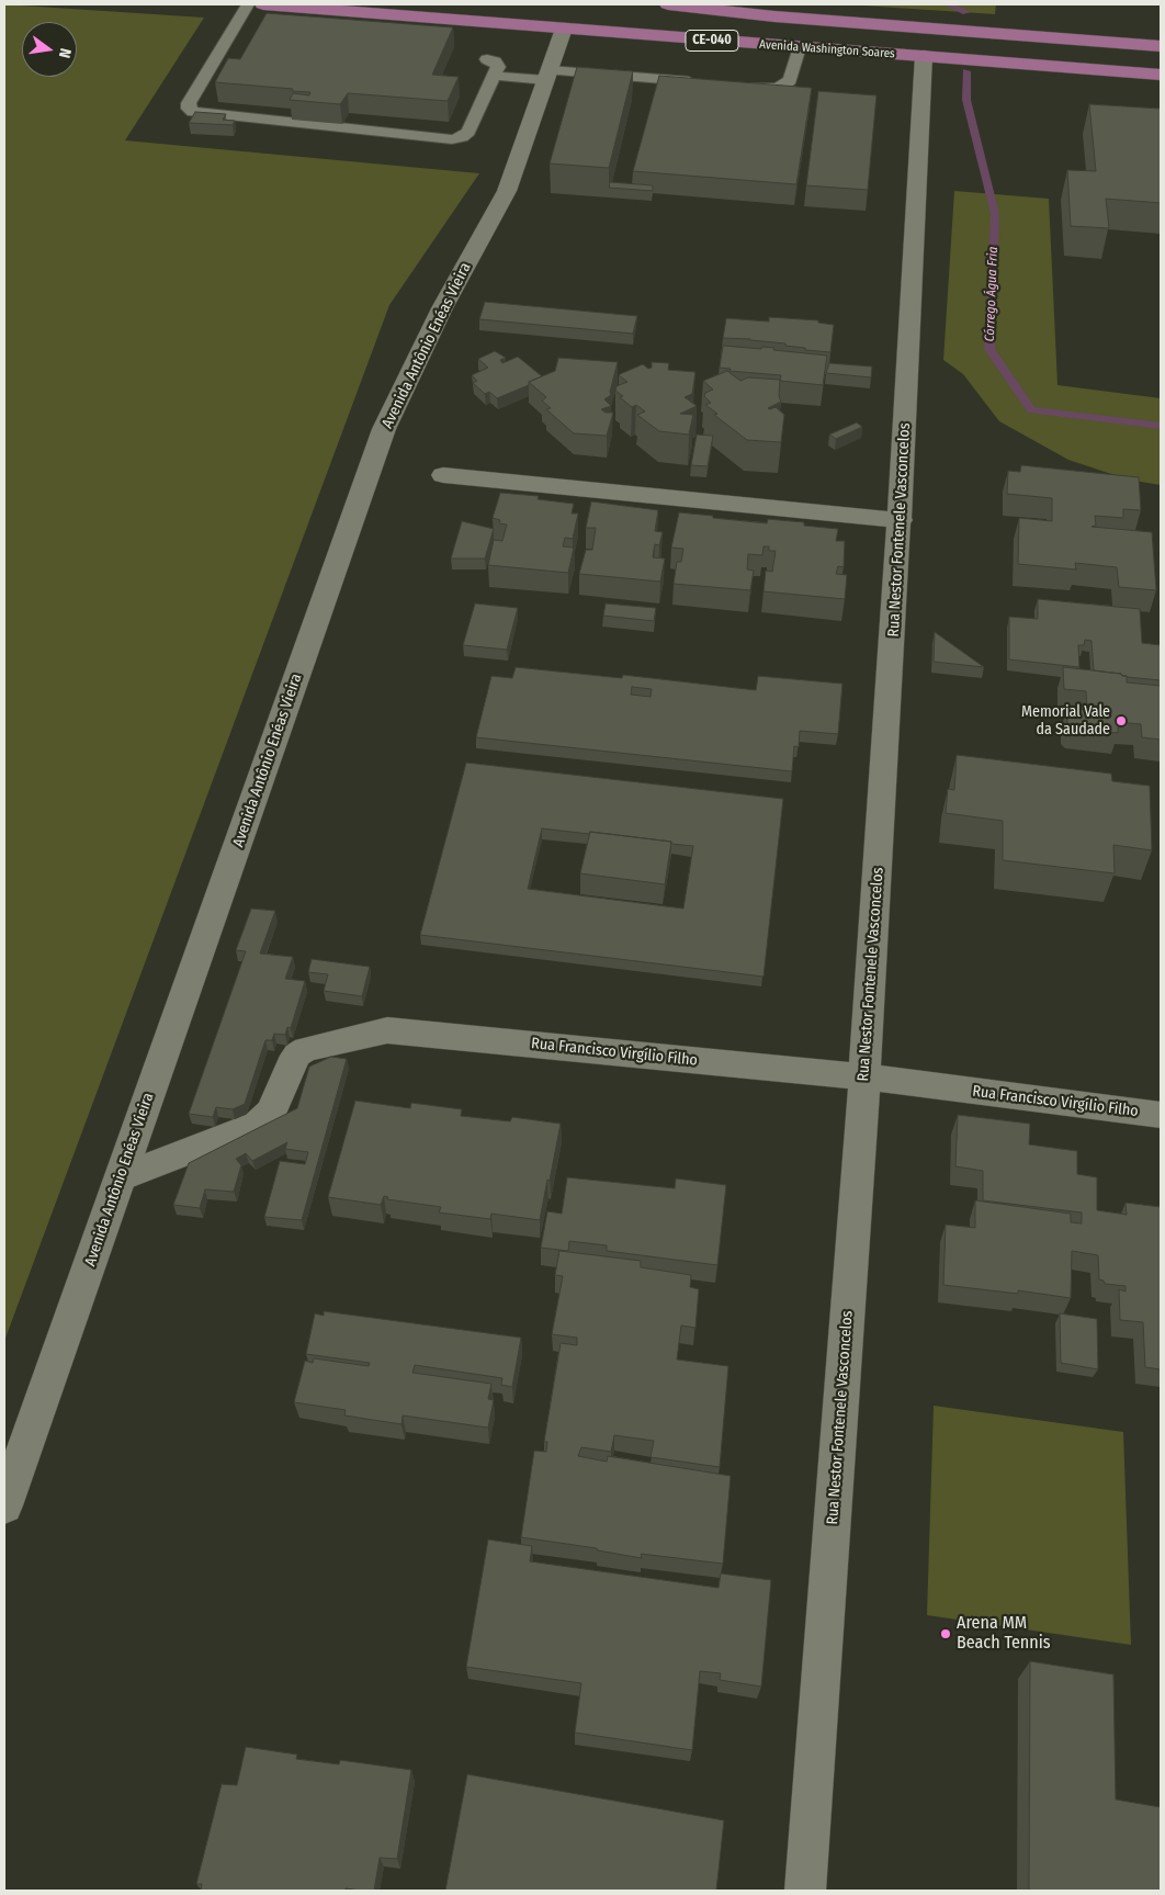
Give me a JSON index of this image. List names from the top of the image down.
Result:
{
  "streets": {
    "highway": ["CE-040", "Avenida Washington Soares"],
    "street": ["Avenida Antônio Enéas Vieira", "Rua Nestor Fontenele Vasconcelos", "Rua Francisco Virgílio Filho"]
  },
  "crossings": [
    ["Avenida Washington Soares", "Avenida Antônio Enéas Vieira"],
    ["Avenida Washington Soares", "Rua Nestor Fontenele Vasconcelos"],
    ["Avenida Antônio Enéas Vieira", "Rua Francisco Virgílio Filho"],
    ["Rua Nestor Fontenele Vasconcelos", "Rua Francisco Virgílio Filho"]
  ],
  "water": ["Córrego Água Fria"],
  "places": ["Memorial Vale da Saudade", "Arena MM Beach Tennis"],
  "north": "right"
}
